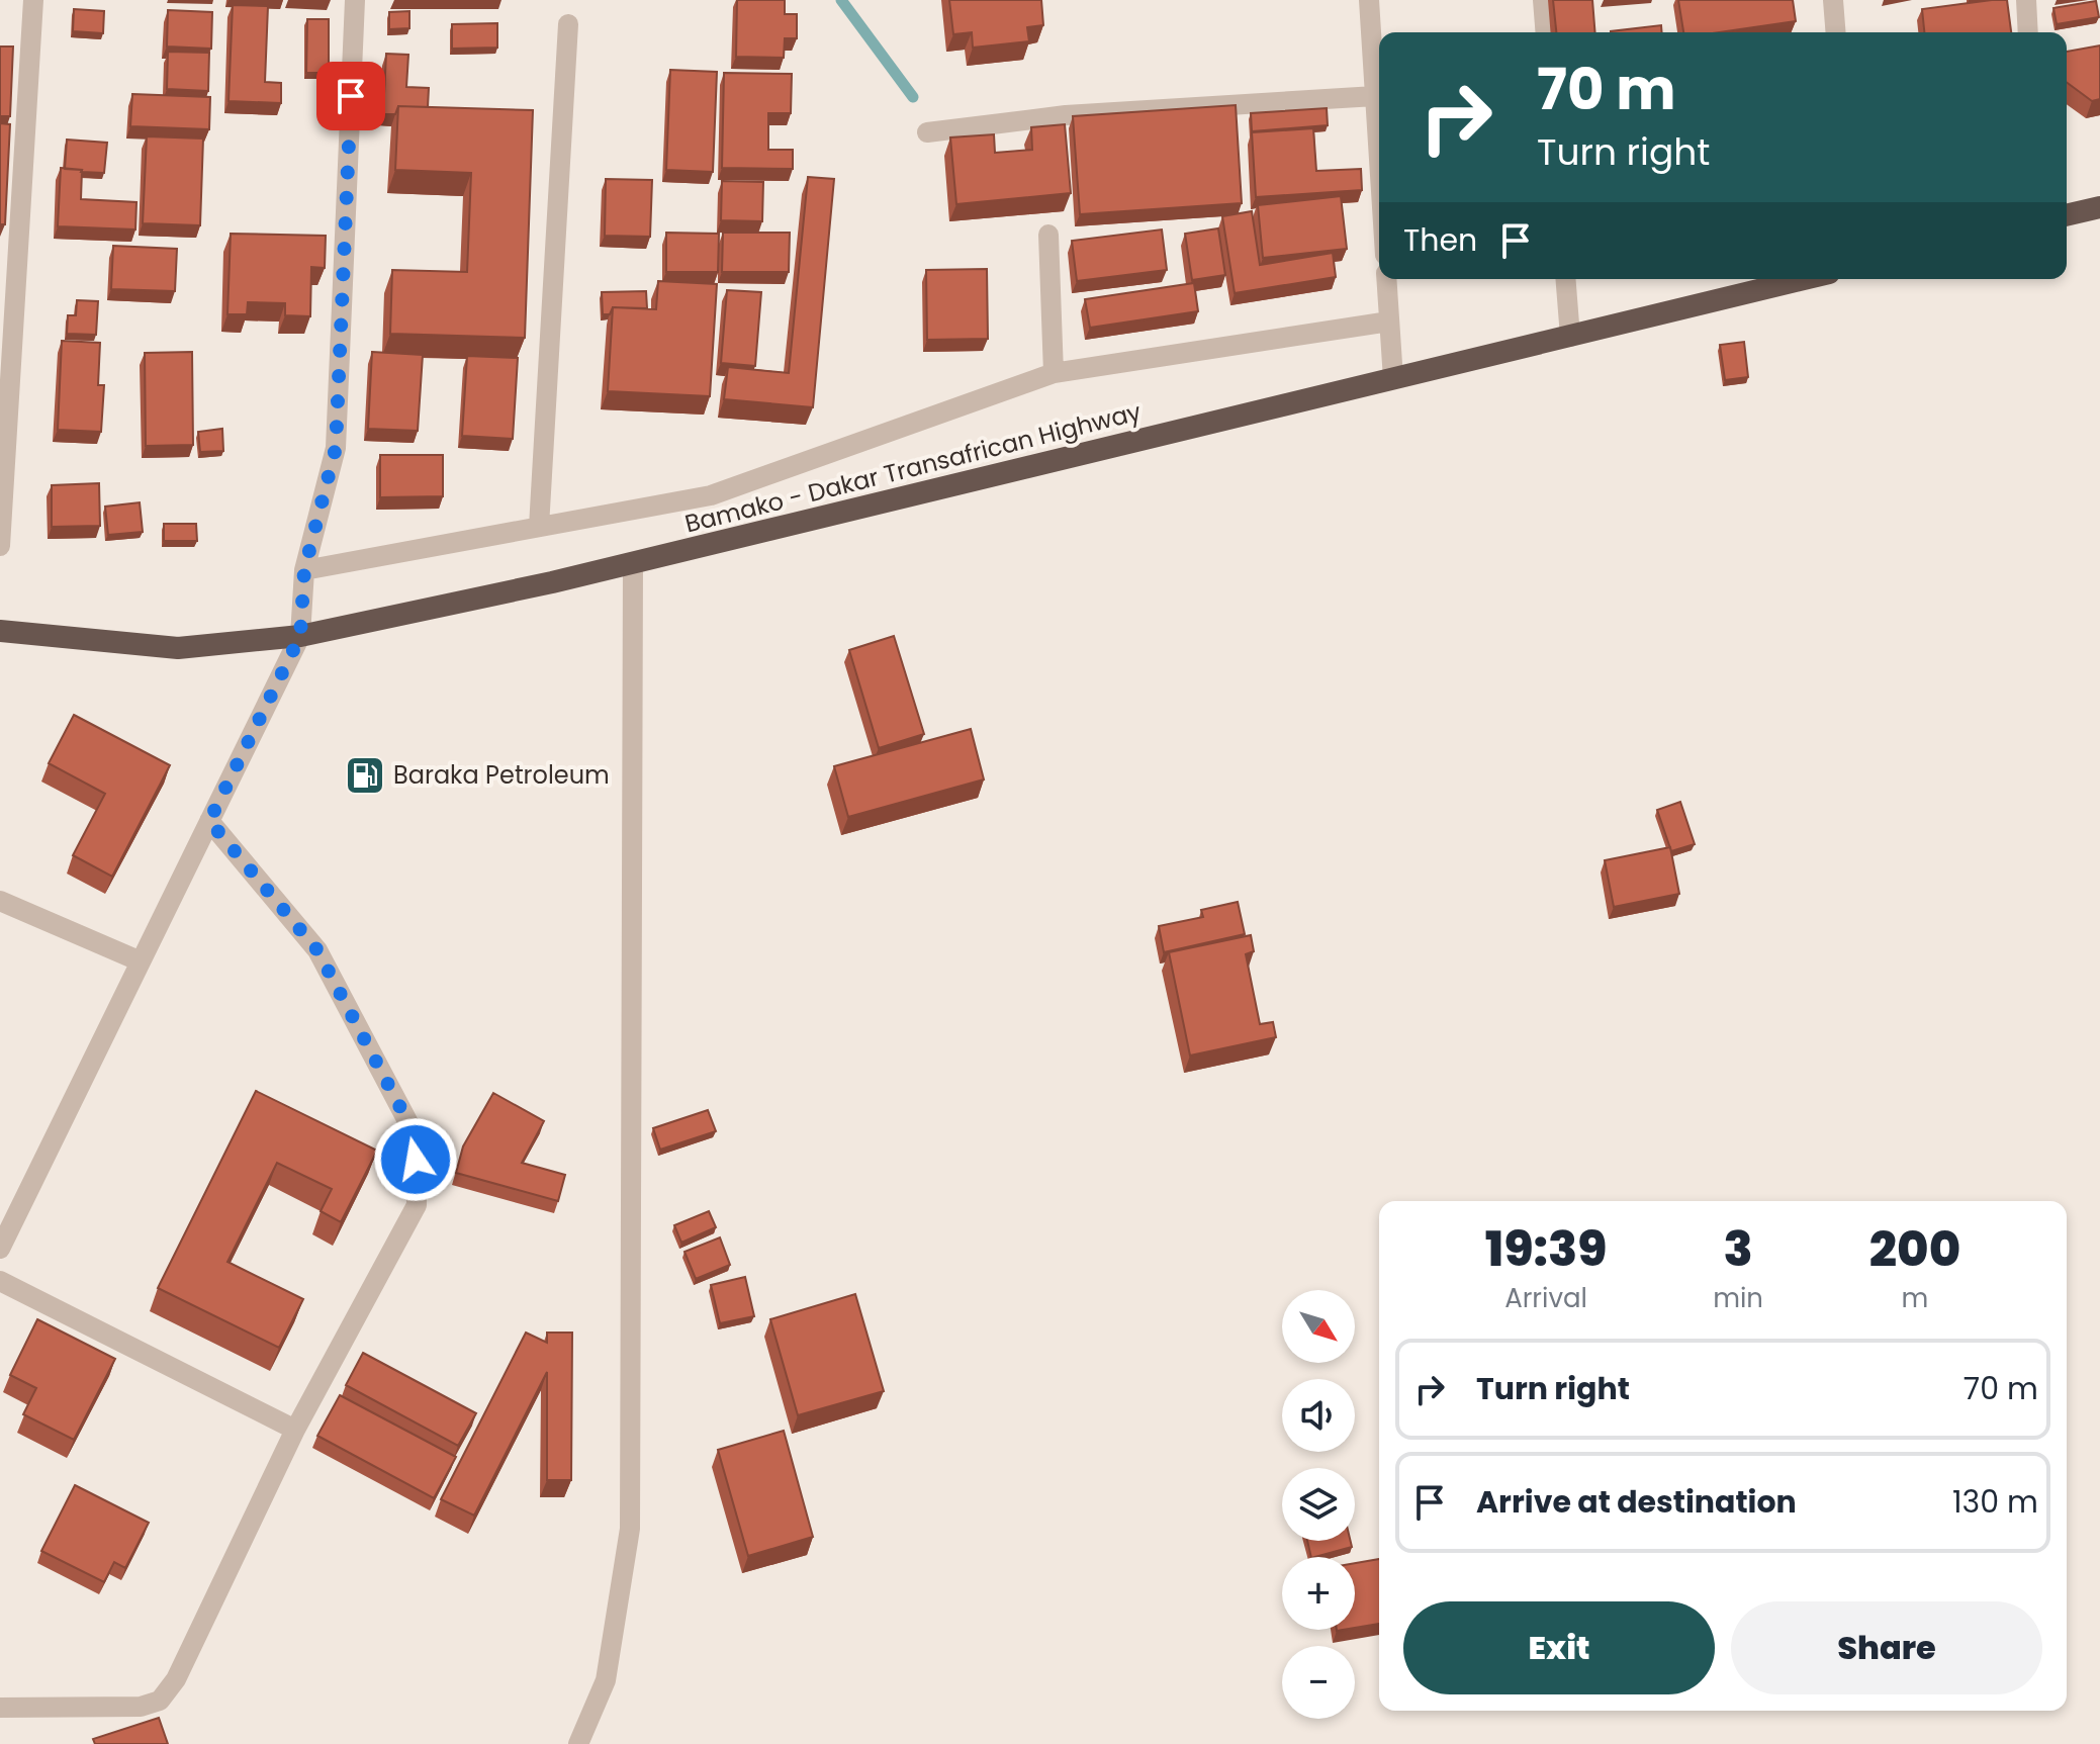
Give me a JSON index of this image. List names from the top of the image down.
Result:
{
  "streets": {
    "highway": ["Bamako - Dakar Transafrican Highway"]
  },
  "places": {
    "fuel station": ["Baraka Petroleum"]
  },
  "north": "bottom right",
  "page": {
    "turn": ["70 m", "Turn right"],
    "then": "Then",
    "eta": [
      "19:39",
      "Arrival",
      "3",
      "min",
      "200",
      "m"
    ],
    "map_buttons": ["+", "−"],
    "list": [
      {
        "name": "Turn right",
        "value": "70 m"
      },
      {
        "name": "Arrive at destination",
        "value": "130 m"
      }
    ],
    "buttons": ["Exit", "Share"]
  }
}
